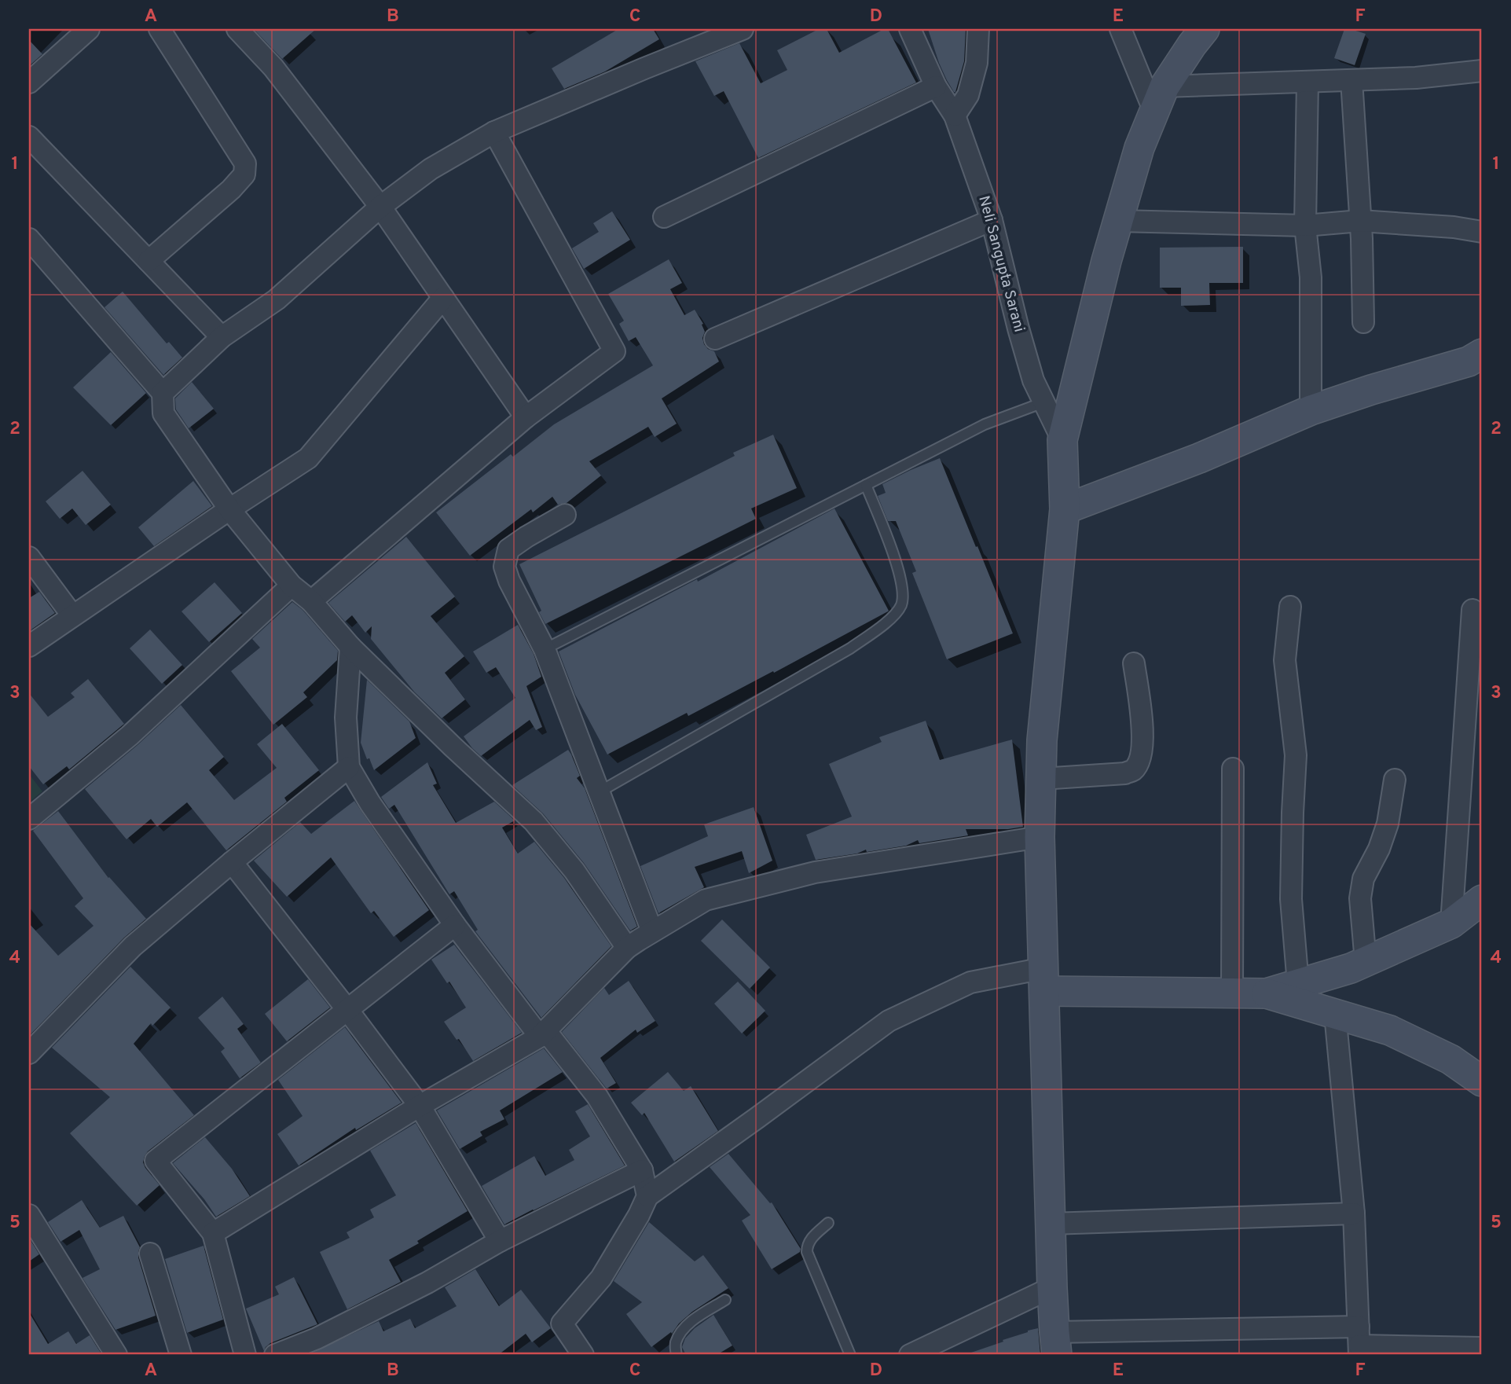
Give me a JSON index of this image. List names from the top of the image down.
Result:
{
  "streets": {
    "street": ["Neli Sangupta Sarani"]
  },
  "grid": {
    "columns": [
      "A",
      "B",
      "C",
      "D",
      "E",
      "F"
    ],
    "rows": [
      "1",
      "2",
      "3",
      "4",
      "5"
    ]
  }
}
